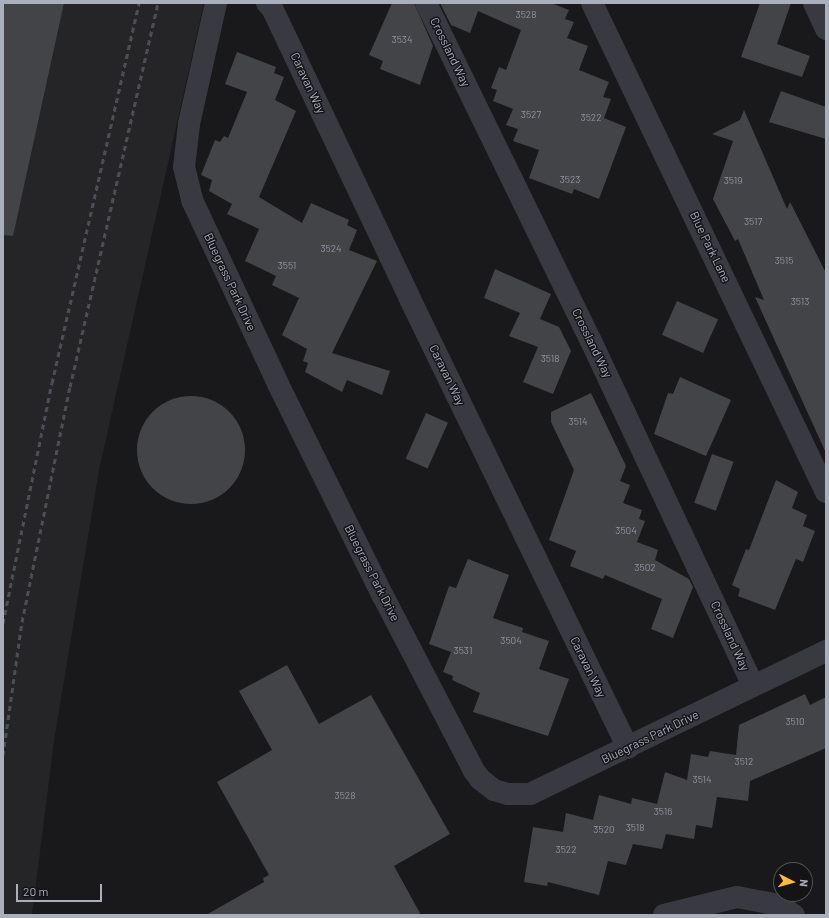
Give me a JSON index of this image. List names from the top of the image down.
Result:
{
  "streets": {
    "street": [
      "Crossland Way",
      "Caravan Way",
      "Blue Park Lane",
      "Bluegrass Park Drive"
    ]
  },
  "crossings": [
    ["Crossland Way", "Bluegrass Park Drive"],
    ["Caravan Way", "Bluegrass Park Drive"]
  ],
  "house_numbers": [
    "3528",
    "3534",
    "3527",
    "3522",
    "3523",
    "3519",
    "3517",
    "3524",
    "3515",
    "3551",
    "3513",
    "3518",
    "3514",
    "3504",
    "3502",
    "3504",
    "3531",
    "3510",
    "3512",
    "3514",
    "3528",
    "3516",
    "3518",
    "3520",
    "3522"
  ],
  "scale_bar": "20 m",
  "north": "right"
}
